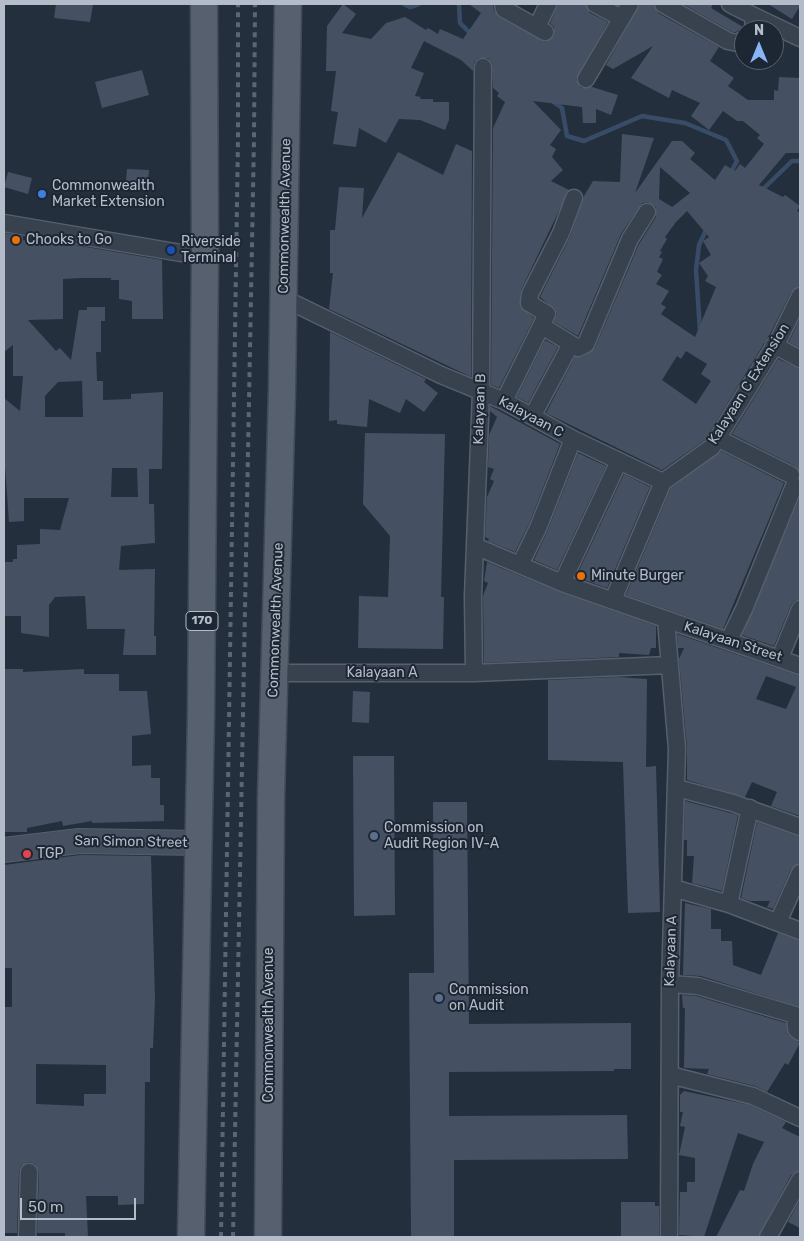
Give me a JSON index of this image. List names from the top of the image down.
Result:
{
  "streets": {
    "main road": ["Commonwealth Avenue", "170", "San Simon Street"],
    "street": [
      "Kalayaan C Extension",
      "Kalayaan B",
      "Kalayaan C",
      "Kalayaan Street",
      "Kalayaan A"
    ]
  },
  "crossings": [
    ["Commonwealth Avenue", "Kalayaan C"],
    ["Commonwealth Avenue", "Kalayaan A"],
    ["Kalayaan C Extension", "Kalayaan C"],
    ["Kalayaan B", "Kalayaan C"],
    ["Kalayaan B", "Kalayaan A"],
    ["170", "San Simon Street"],
    ["Kalayaan Street", "Kalayaan A"]
  ],
  "places": [
    "Commonwealth Market Extension",
    "Chooks to Go",
    "Riverside Terminal",
    "Minute Burger",
    "Commission on Audit Region IV-A",
    "TGP",
    "Commission on Audit"
  ],
  "scale_bar": "50 m",
  "north": "top"
}
